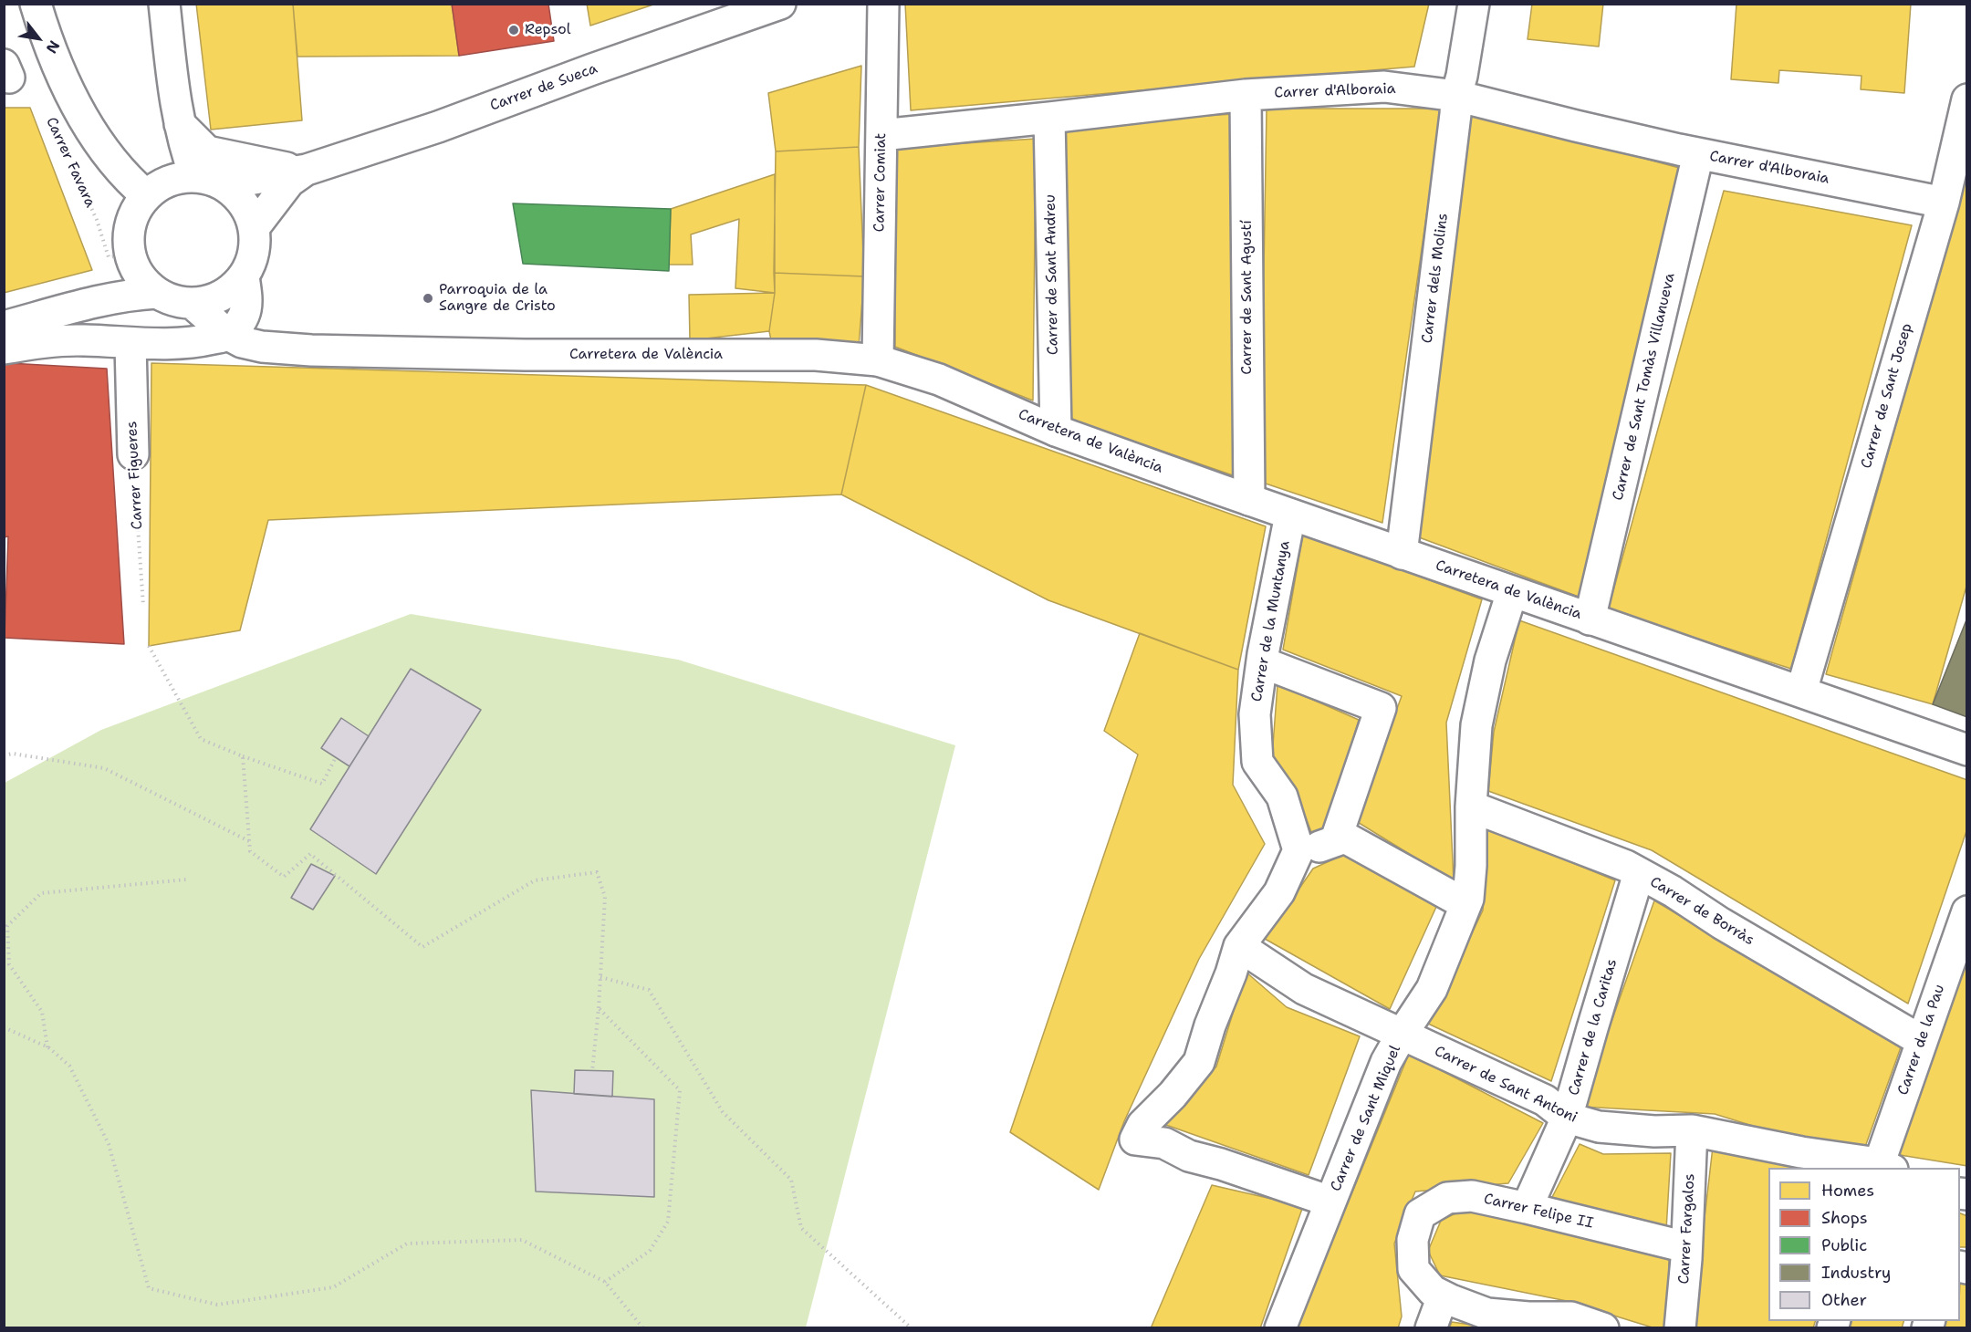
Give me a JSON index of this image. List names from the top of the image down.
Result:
{
  "streets": {
    "street": [
      "Carrer de Sueca",
      "Carrer d'Alboraia",
      "Carrer Comiat",
      "Carrer de Sant Andreu",
      "Carrer dels Molins",
      "Carrer de Sant Agustí",
      "Carretera de València",
      "Carrer de Sant Tomàs Villanueva",
      "Carrer de Sant Josep",
      "Carrer Figueres",
      "Carrer de la Muntanya",
      "Carrer de Borràs",
      "Carrer de la Caritas",
      "Carrer de la Pau",
      "Carrer de Sant Antoni",
      "Carrer de Sant Miquel",
      "Carrer Felipe II",
      "Carrer Fargalos"
    ],
    "path": ["Carrer Favara"]
  },
  "crossings": [
    ["Carrer de Sueca", "Carrer Favara"],
    ["Carrer de Sueca", "Carretera de València"],
    ["Carrer d'Alboraia", "Carrer Comiat"],
    ["Carrer d'Alboraia", "Carrer de Sant Andreu"],
    ["Carrer d'Alboraia", "Carrer dels Molins"],
    ["Carrer d'Alboraia", "Carrer de Sant Agustí"],
    ["Carrer d'Alboraia", "Carrer de Sant Tomàs Villanueva"],
    ["Carrer d'Alboraia", "Carrer de Sant Josep"],
    ["Carrer Favara", "Carretera de València"],
    ["Carrer Comiat", "Carretera de València"],
    ["Carrer de Sant Andreu", "Carretera de València"],
    ["Carrer dels Molins", "Carretera de València"],
    ["Carrer de Sant Agustí", "Carretera de València"],
    ["Carretera de València", "Carrer de Sant Tomàs Villanueva"],
    ["Carretera de València", "Carrer de Sant Josep"],
    ["Carretera de València", "Carrer de la Muntanya"],
    ["Carretera de València", "Carrer de Sant Miquel"],
    ["Carrer de Borràs", "Carrer de la Caritas"],
    ["Carrer de Borràs", "Carrer de la Pau"],
    ["Carrer de Borràs", "Carrer de Sant Miquel"],
    ["Carrer de la Caritas", "Carrer de Sant Antoni"],
    ["Carrer de la Caritas", "Carrer Felipe II"],
    ["Carrer de la Pau", "Carrer de Sant Antoni"],
    ["Carrer de Sant Antoni", "Carrer de Sant Miquel"],
    ["Carrer de Sant Antoni", "Carrer Fargalos"],
    ["Carrer Felipe II", "Carrer Fargalos"]
  ],
  "places": ["Repsol", "Parroquia de la Sangre de Cristo"],
  "legend": [
    "Homes",
    "Shops",
    "Public",
    "Industry",
    "Other"
  ],
  "north": "bottom right"
}
